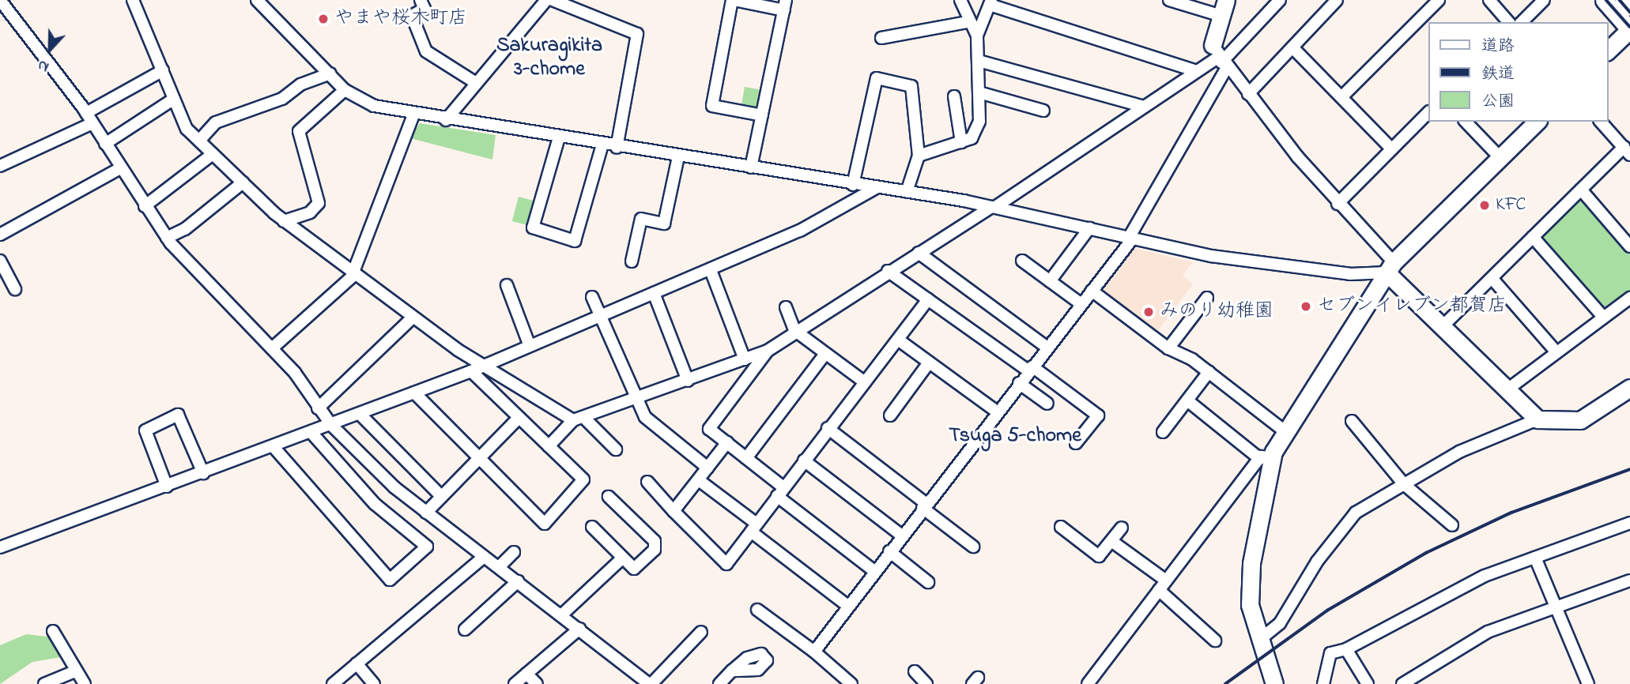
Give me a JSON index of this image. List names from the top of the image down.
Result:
{
  "districts": ["Sakuragikita 3-chome", "Tsuga 5-chome"],
  "places": [
    "やまや桜木町店",
    "KFC",
    "セブンイレブン都賀店",
    "みのり幼稚園"
  ],
  "legend": ["道路", "鉄道", "公園"],
  "north": "bottom"
}
